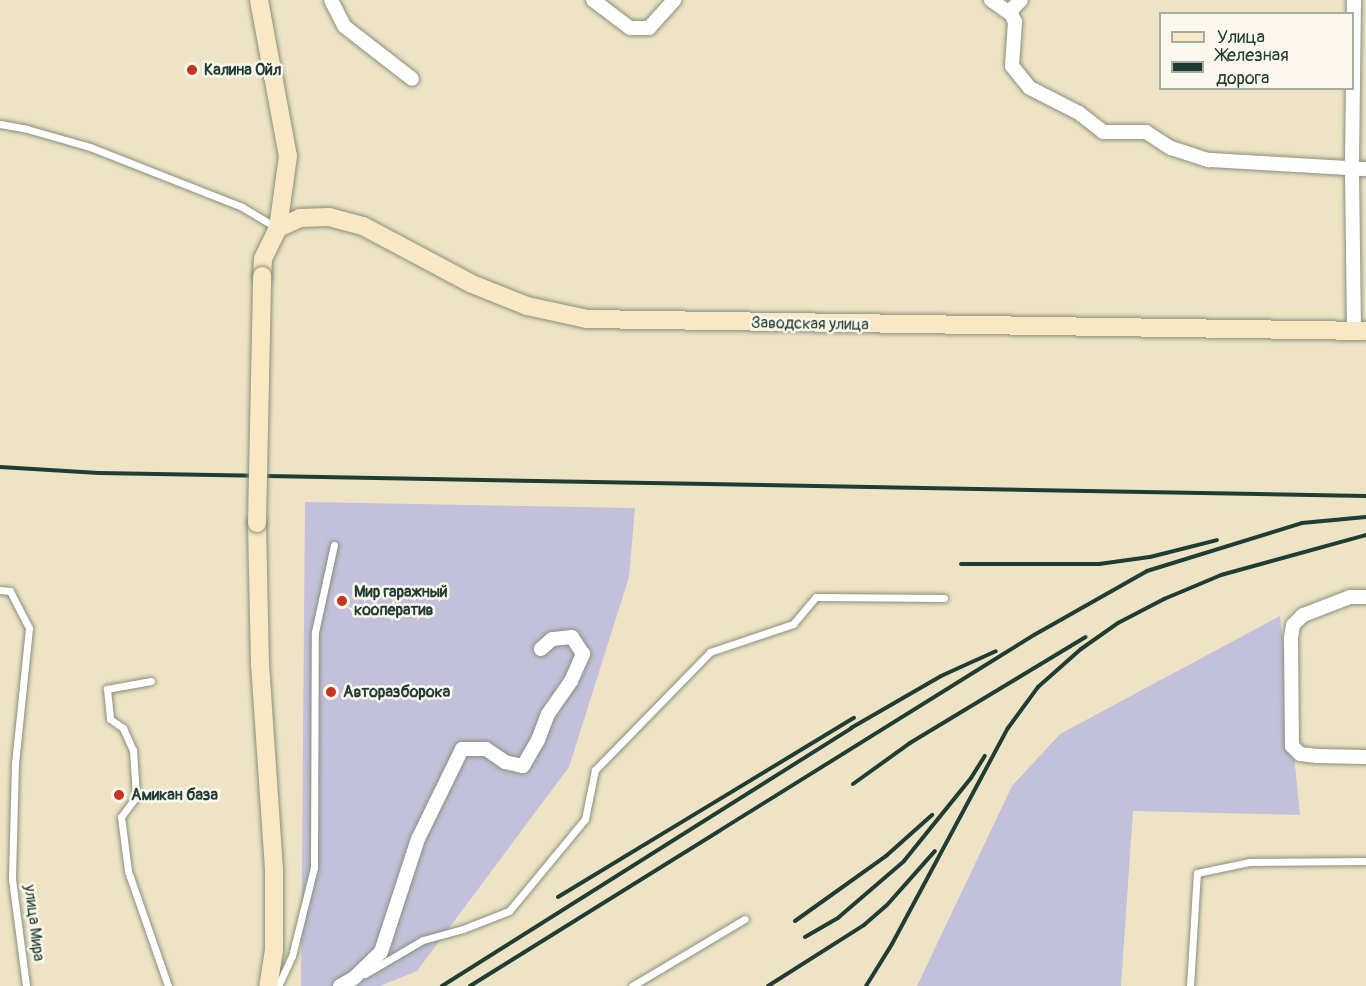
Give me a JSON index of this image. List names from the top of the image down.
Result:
{
  "streets": {
    "main road": ["Заводская улица"],
    "lane": ["улица Мира"]
  },
  "places": [
    "Калина Ойл",
    "Мир гаражный кооператив",
    "Авторазборока",
    "Амикан база"
  ],
  "legend": ["Улица", "Железная дорога"]
}
